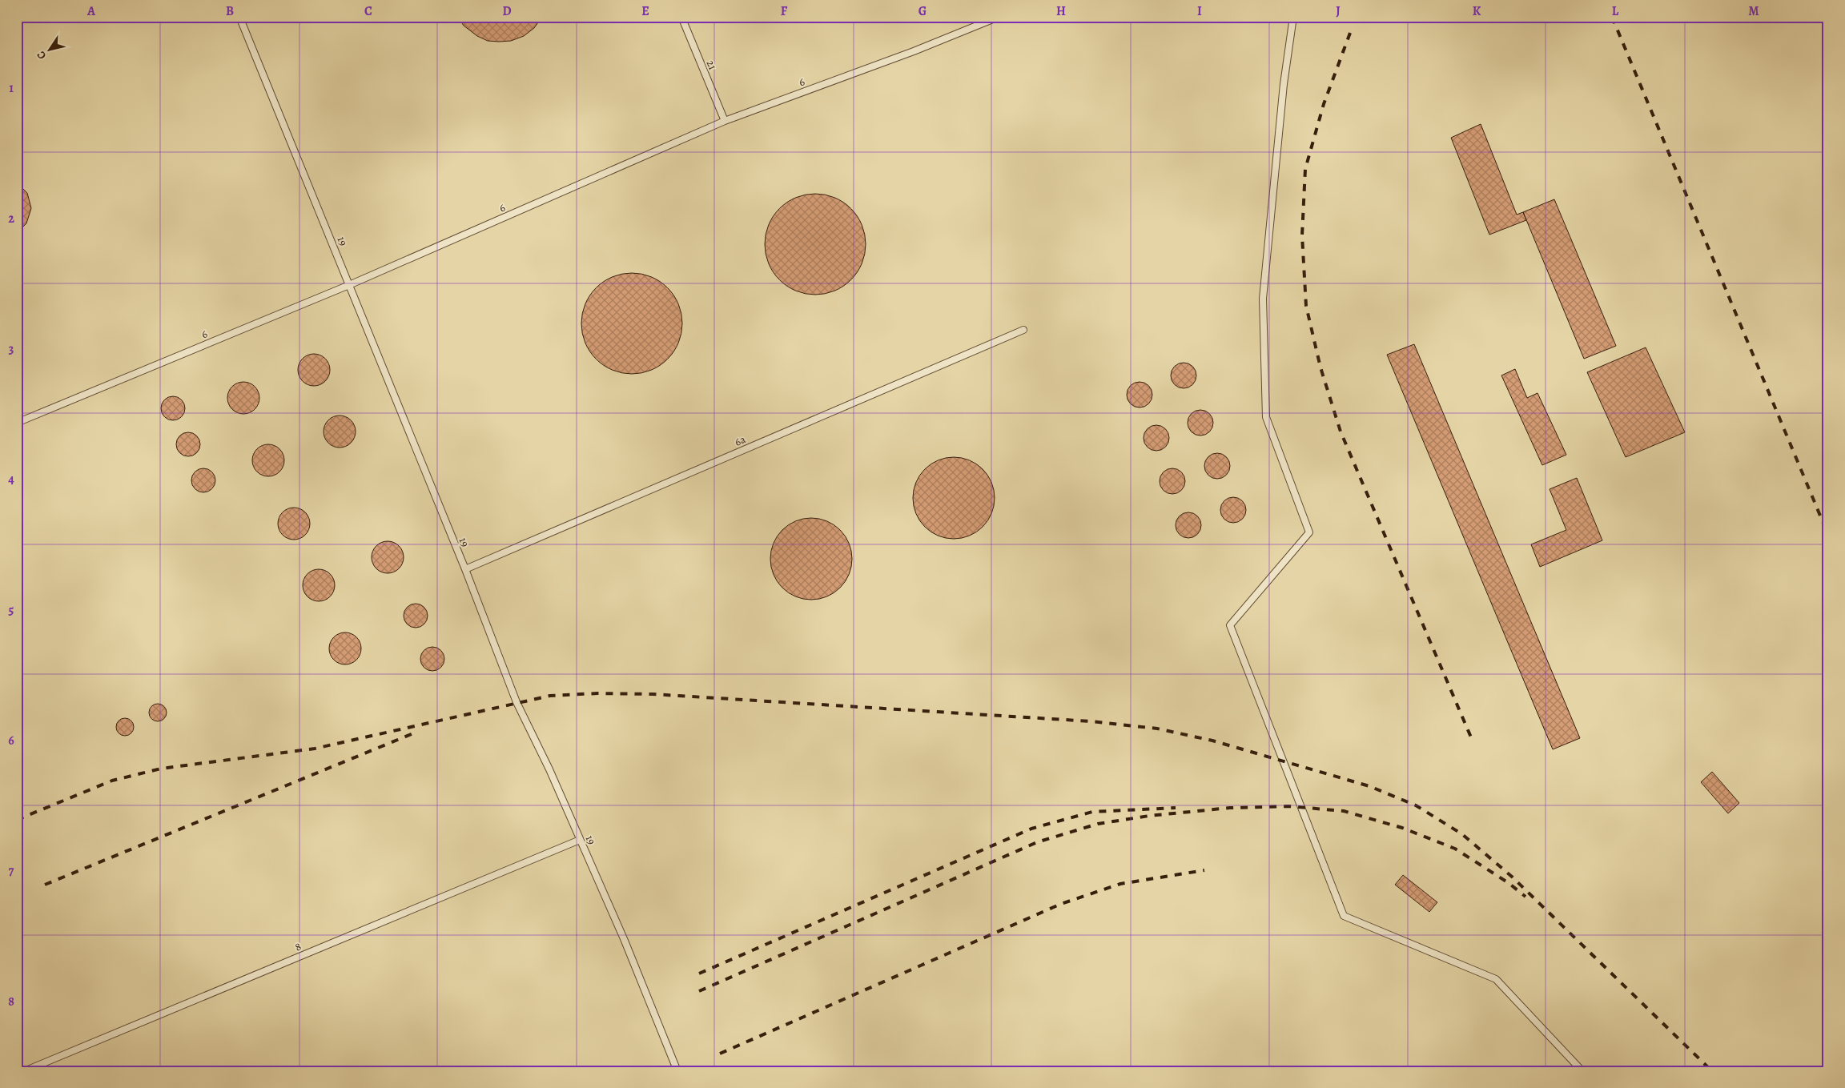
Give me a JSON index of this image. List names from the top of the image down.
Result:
{
  "streets": {
    "lane": [
      "21",
      "6",
      "19",
      "6a",
      "8"
    ]
  },
  "crossings": [
    ["21", "6"],
    ["6", "19"],
    ["19", "6a"],
    ["19", "8"]
  ],
  "north": "bottom left",
  "grid": {
    "columns": [
      "A",
      "B",
      "C",
      "D",
      "E",
      "F",
      "G",
      "H",
      "I",
      "J",
      "K",
      "L",
      "M"
    ],
    "rows": [
      "1",
      "2",
      "3",
      "4",
      "5",
      "6",
      "7",
      "8"
    ]
  }
}
